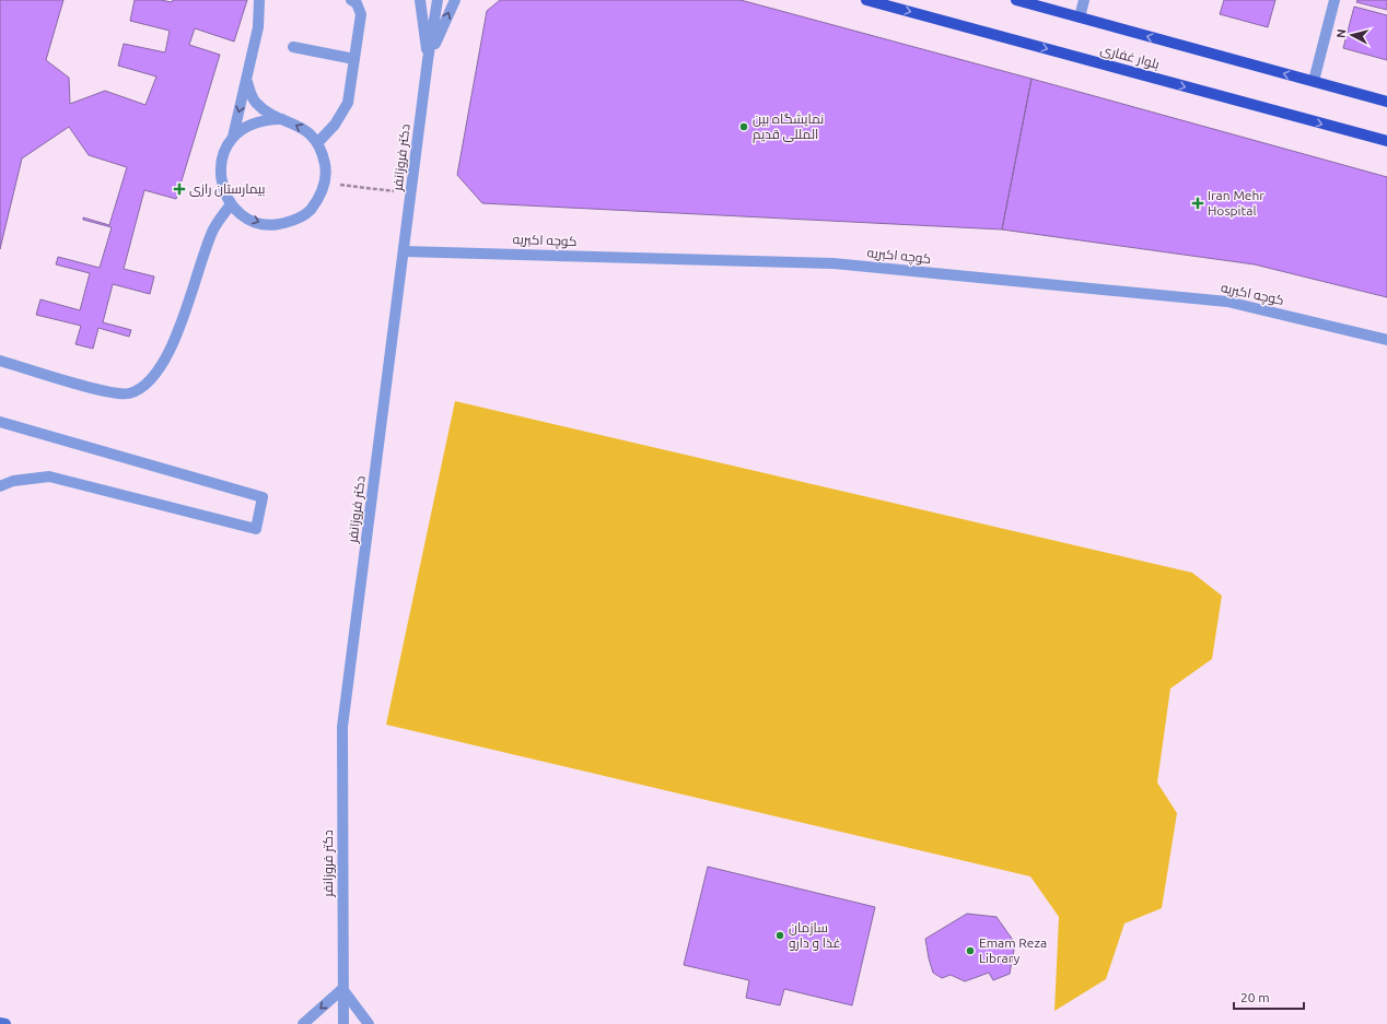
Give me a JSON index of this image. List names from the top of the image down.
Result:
{
  "streets": {
    "main road": ["بلوار غفاری"],
    "street": ["دکتر فروزانفر", "کوچه اکبریه"]
  },
  "crossings": [
    ["دکتر فروزانفر", "کوچه اکبریه"]
  ],
  "places": {
    "other": ["نمایشگاه بین المللی قدیم", "سازمان غذا و دارو", "Emam Reza Library"],
    "health": ["بیمارستان رازی", "Iran Mehr Hospital"]
  },
  "scale_bar": "20 m",
  "north": "left"
}
